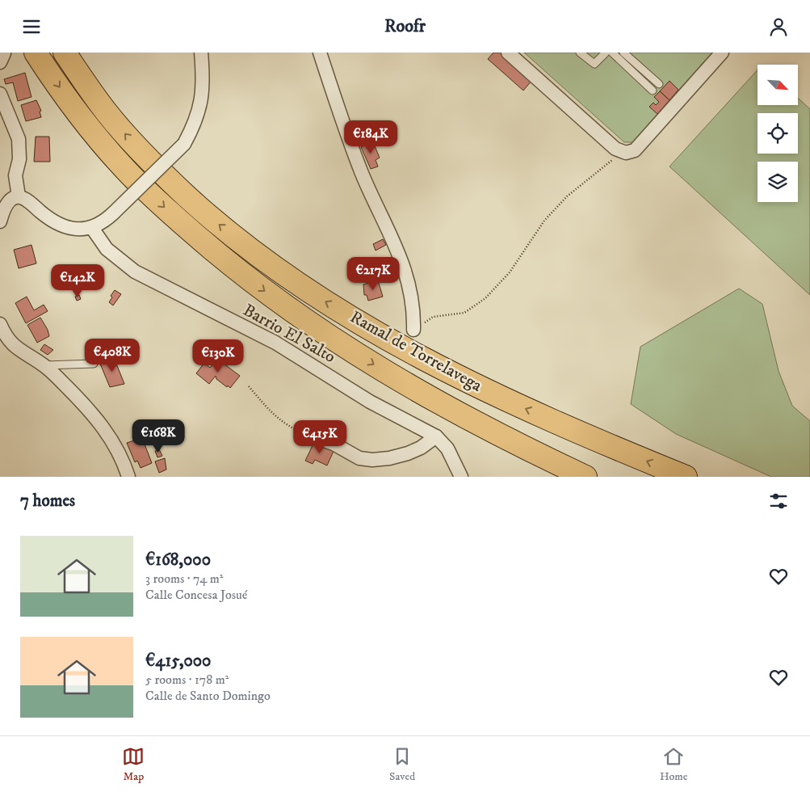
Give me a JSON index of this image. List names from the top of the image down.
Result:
{
  "streets": {
    "highway": ["Ramal de Torrelavega"],
    "street": ["Barrio El Salto"]
  },
  "north": "bottom right",
  "page": {
    "header": "Roofr",
    "price": [
      "€184K",
      "€217K",
      "€142K",
      "€408K",
      "€130K",
      "€168K",
      "€415K"
    ],
    "heading": "7 homes",
    "list": [
      {
        "name": "€168,000",
        "note": "3 rooms · 74 m² · Calle Concesa Josué"
      },
      {
        "name": "€415,000",
        "note": "5 rooms · 178 m² · Calle de Santo Domingo"
      }
    ],
    "tabs": ["Map", "Saved", "Home"]
  }
}
